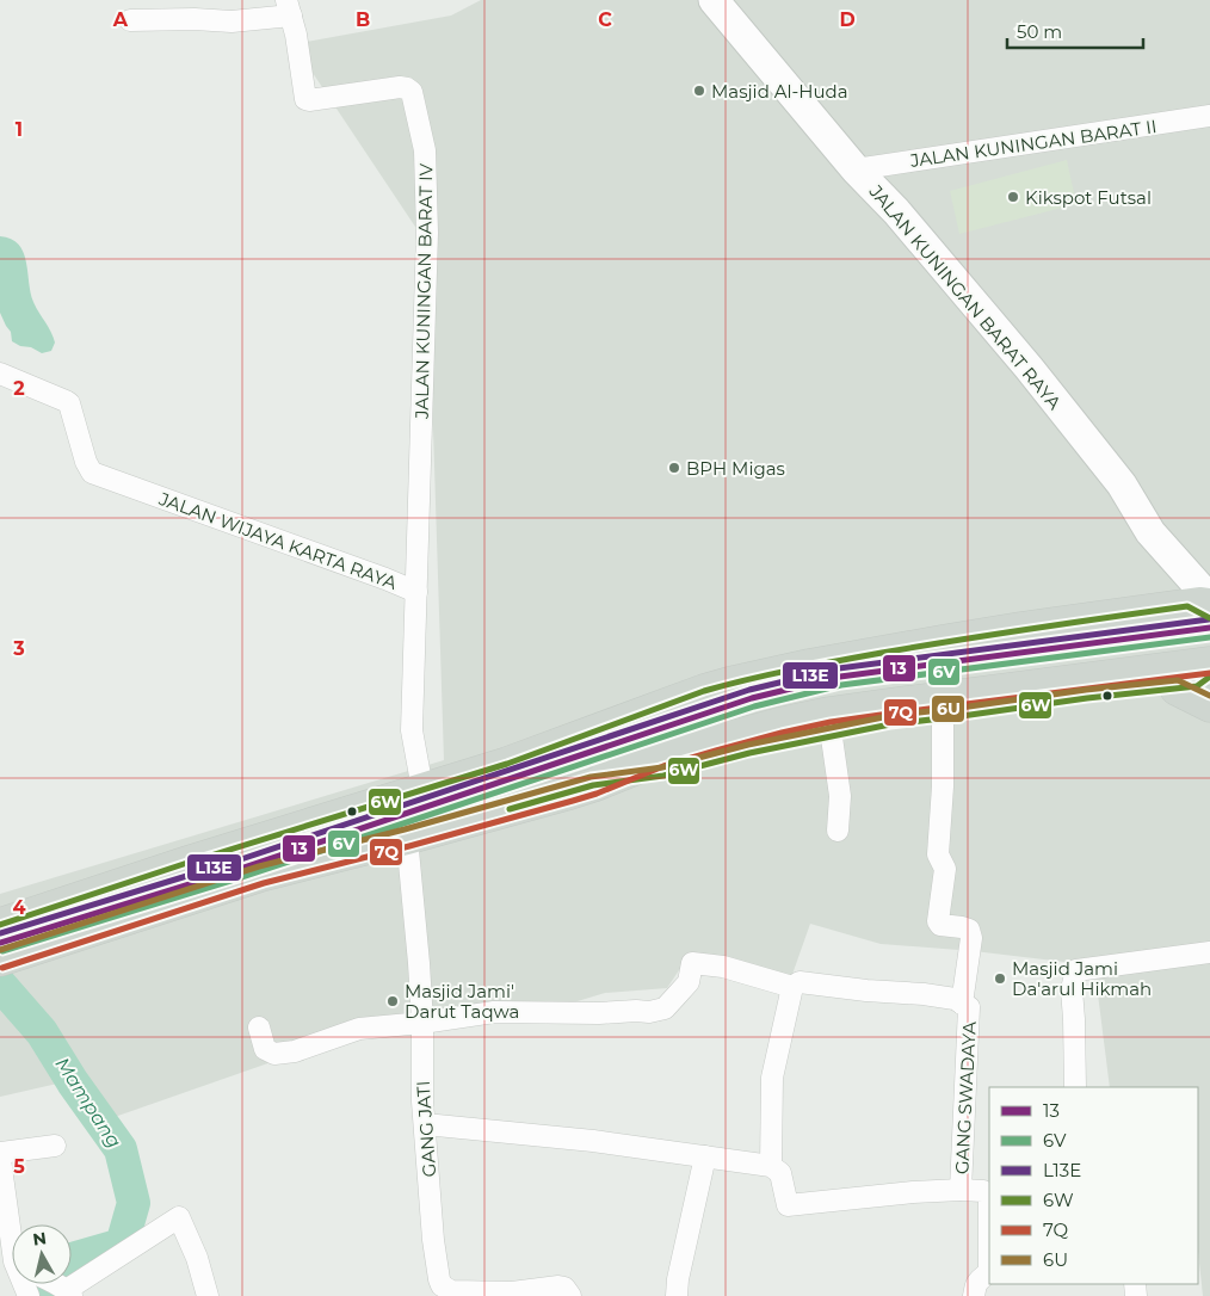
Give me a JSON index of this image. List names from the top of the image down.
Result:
{
  "streets": {
    "street": [
      "JALAN KUNINGAN BARAT II",
      "JALAN KUNINGAN BARAT IV",
      "JALAN KUNINGAN BARAT RAYA",
      "JALAN WIJAYA KARTA RAYA",
      "GANG SWADAYA",
      "GANG JATI"
    ]
  },
  "crossings": [
    ["JALAN KUNINGAN BARAT II", "JALAN KUNINGAN BARAT RAYA"],
    ["JALAN KUNINGAN BARAT IV", "JALAN WIJAYA KARTA RAYA"]
  ],
  "water": ["Mampang"],
  "places": [
    "Masjid Al-Huda",
    "Kikspot Futsal",
    "BPH Migas",
    "Masjid Jami Da'arul Hikmah",
    "Masjid Jami' Darut Taqwa"
  ],
  "lines": [
    "transit line 6W",
    "transit line L13E",
    "transit line 13",
    "transit line 6V",
    "transit line 7Q",
    "transit line 6U"
  ],
  "legend": [
    "13",
    "6V",
    "L13E",
    "6W",
    "7Q",
    "6U"
  ],
  "scale_bar": "50 m",
  "north": "top",
  "grid": {
    "columns": [
      "A",
      "B",
      "C",
      "D"
    ],
    "rows": [
      "1",
      "2",
      "3",
      "4",
      "5"
    ]
  }
}
